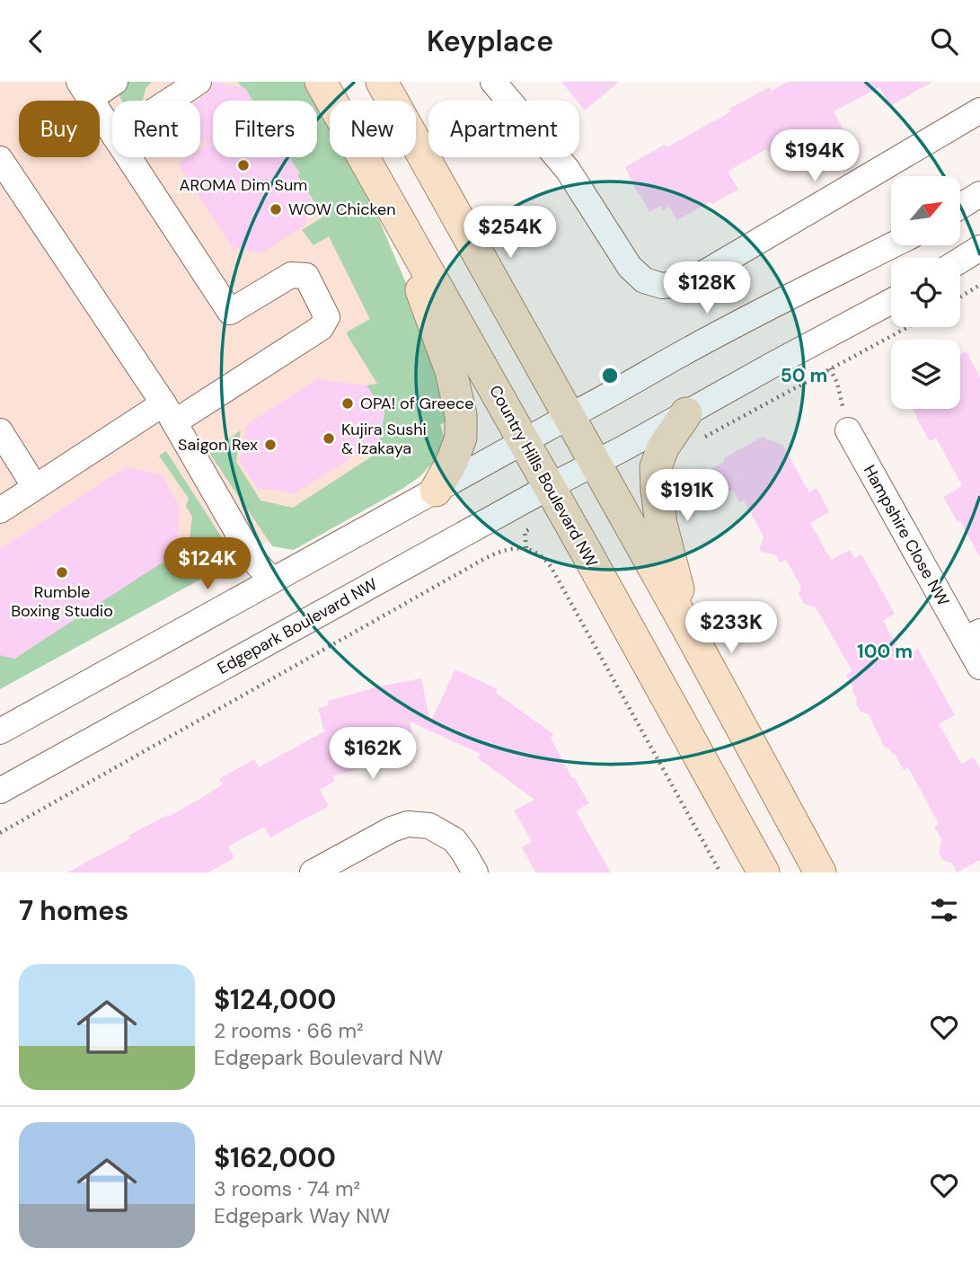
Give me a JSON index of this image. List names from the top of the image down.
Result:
{
  "streets": {
    "main road": ["Country Hills Boulevard NW"],
    "street": ["Hampshire Close NW", "Edgepark Boulevard NW"]
  },
  "crossings": [
    ["Country Hills Boulevard NW", "Edgepark Boulevard NW"]
  ],
  "places": [
    "AROMA Dim Sum",
    "WOW Chicken",
    "OPA! of Greece",
    "Kujira Sushi & Izakaya",
    "Saigon Rex",
    "Rumble Boxing Studio"
  ],
  "north": "top right",
  "page": {
    "header": "Keyplace",
    "chip": [
      "Buy",
      "Rent",
      "Filters",
      "New",
      "Apartment"
    ],
    "price": [
      "$194K",
      "$254K",
      "$128K",
      "$191K",
      "$124K",
      "$233K",
      "$162K"
    ],
    "heading": "7 homes",
    "list": [
      {
        "name": "$124,000",
        "note": "2 rooms · 66 m² · Edgepark Boulevard NW"
      },
      {
        "name": "$162,000",
        "note": "3 rooms · 74 m² · Edgepark Way NW"
      }
    ]
  },
  "rings": ["50 m", "100 m"]
}
